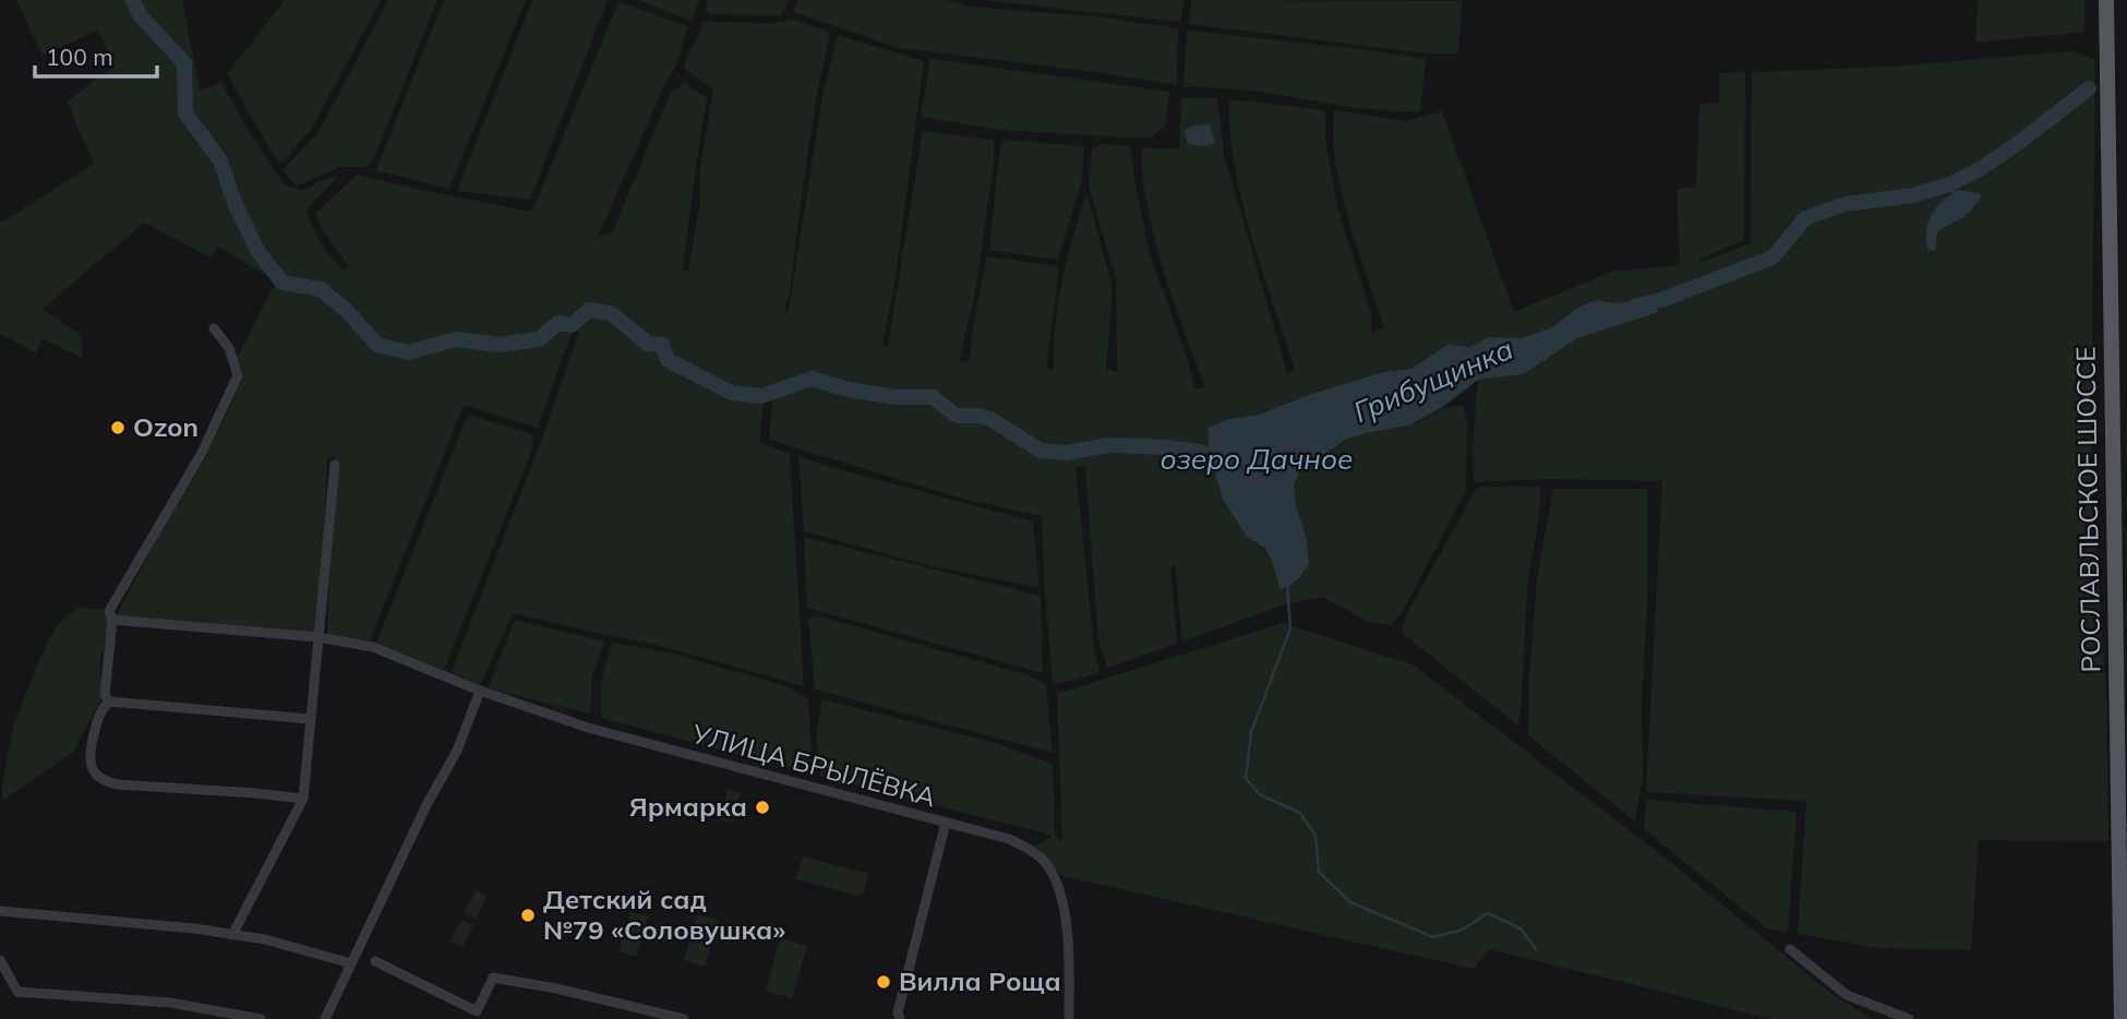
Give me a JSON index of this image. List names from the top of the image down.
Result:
{
  "streets": {
    "main road": ["РОСЛАВЛЬСКОЕ ШОССЕ"],
    "street": ["УЛИЦА БРЫЛЁВКА"]
  },
  "water": ["Грибущинка", "озеро Дачное"],
  "places": [
    "Ozon",
    "Ярмарка",
    "Детский сад №79 «Соловушка»",
    "Вилла Роща"
  ],
  "scale_bar": "100 m"
}
